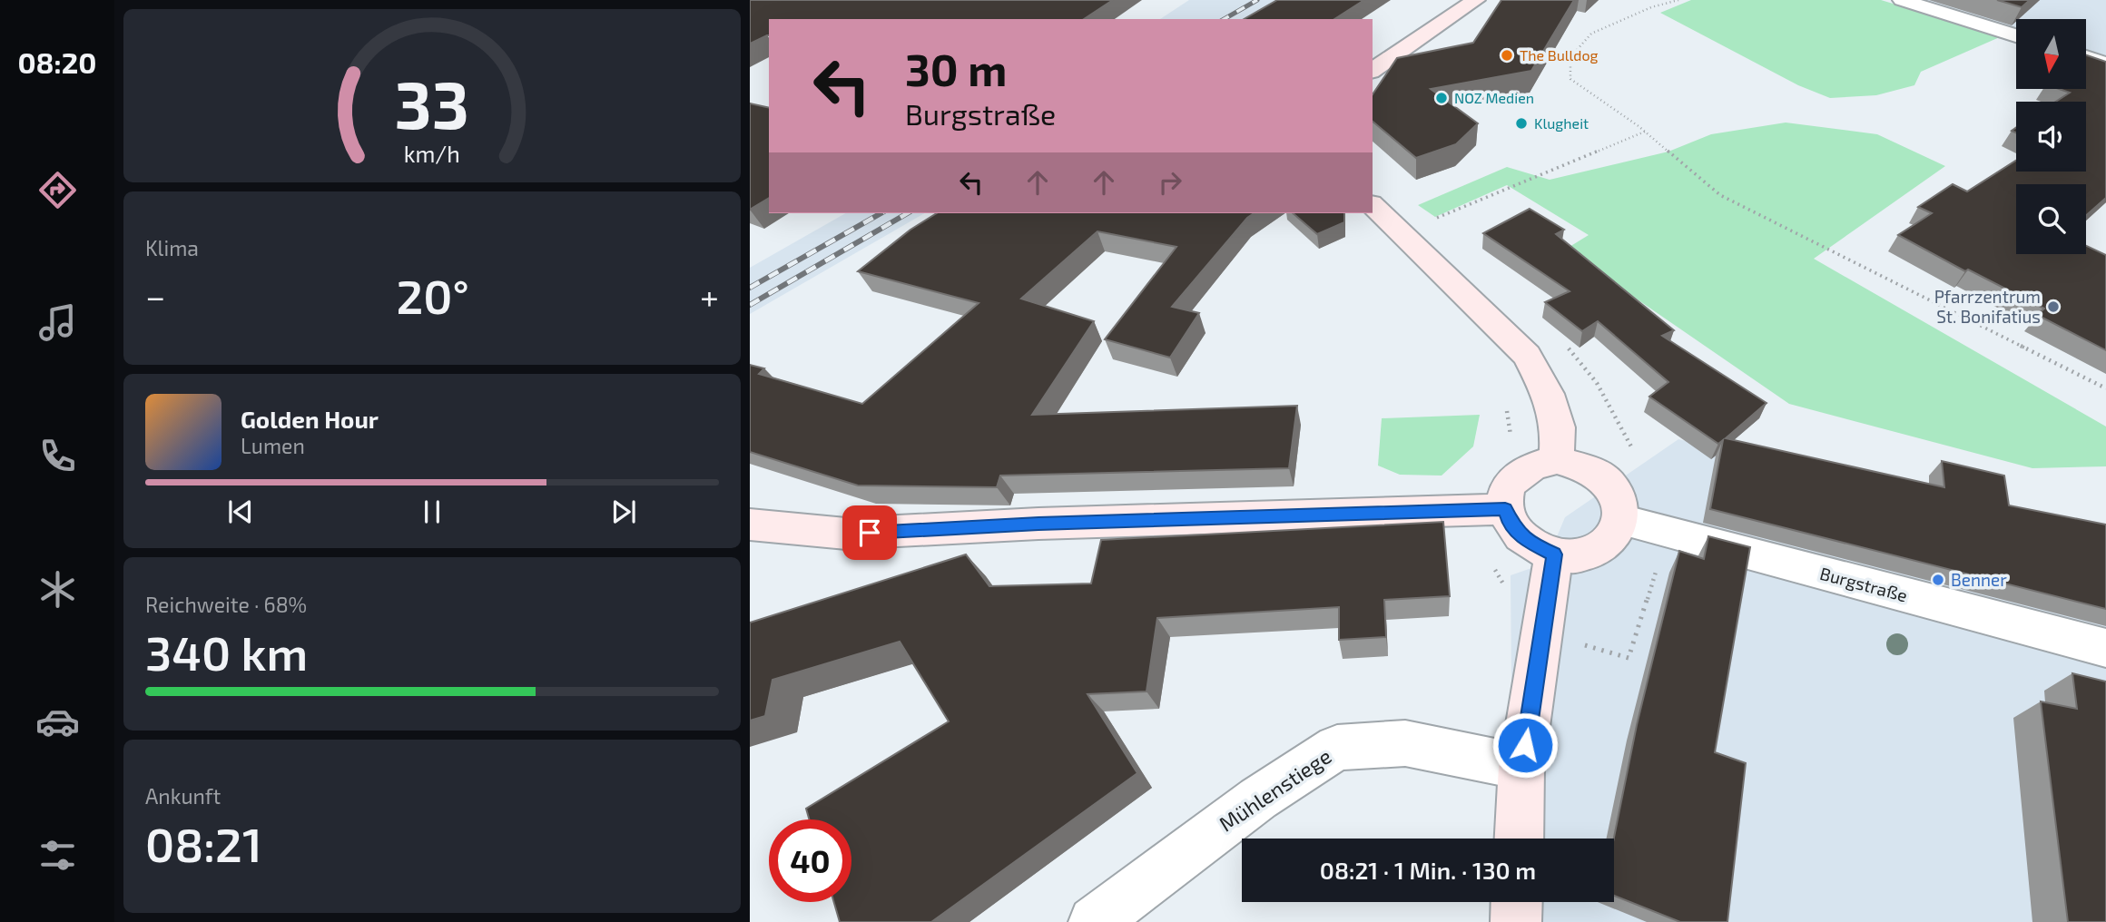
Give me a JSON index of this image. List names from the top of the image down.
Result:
{
  "streets": {
    "street": ["Burgstraße", "Mühlenstiege"]
  },
  "places": [
    "The Bulldog",
    "NOZ Medien",
    "Klugheit",
    "Pfarrzentrum St. Bonifatius",
    "Benner"
  ],
  "north": "bottom",
  "page": {
    "tabs": "08:20",
    "turn": ["30 m", "Burgstraße"],
    "tile": [
      "Klima",
      ["Reichweite · 68%", "340 km"],
      ["Ankunft", "08:21"]
    ],
    "heat": ["−", "20°", "+"],
    "song": ["Golden Hour", "Lumen"],
    "limit": "40",
    "trip": "08:21 · 1 Min. · 130 m",
    "gauge": ["33", "km/h"]
  }
}
